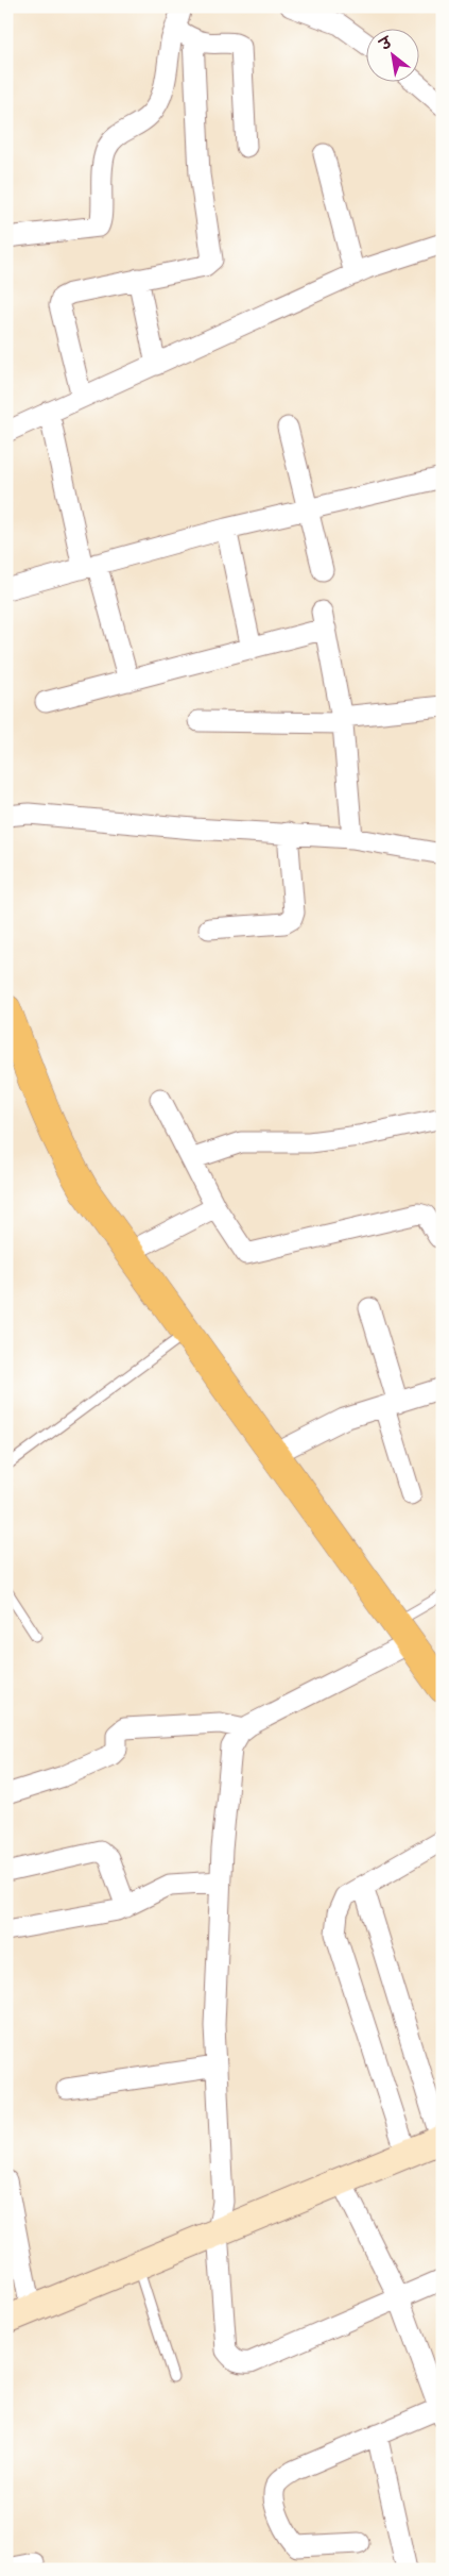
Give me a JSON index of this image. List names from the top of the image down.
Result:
{
  "north": "top left"
}
